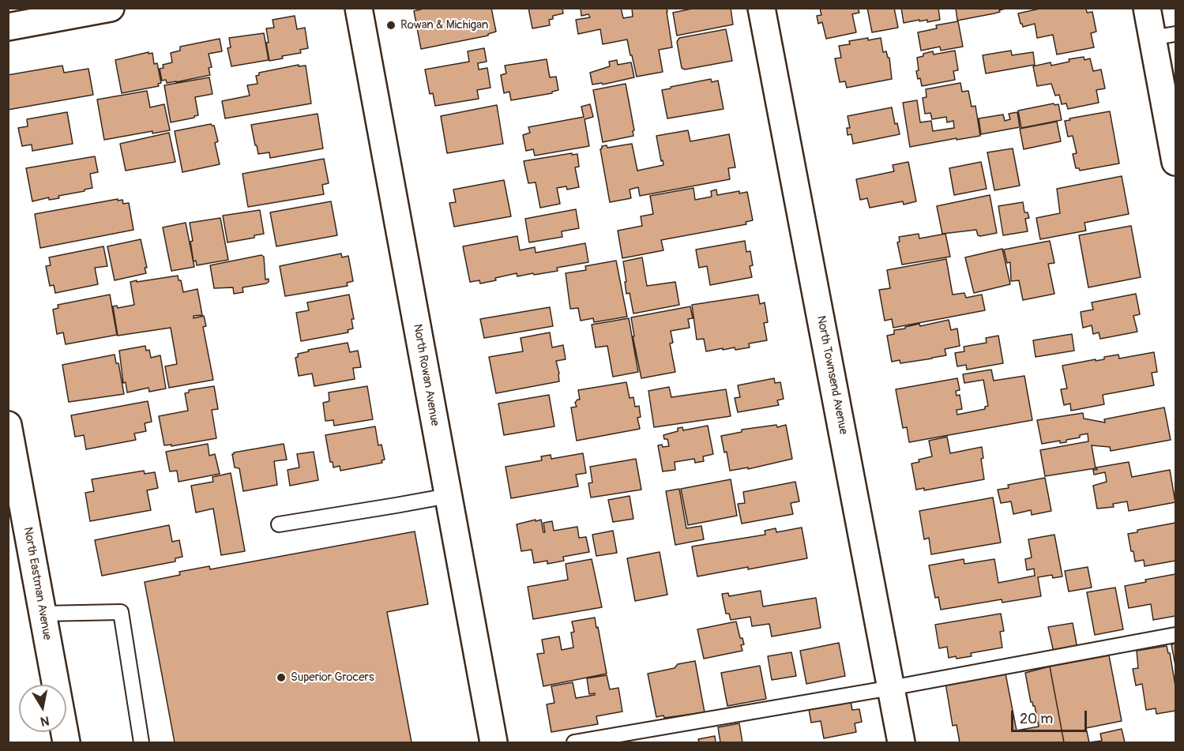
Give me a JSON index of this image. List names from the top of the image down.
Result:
{
  "streets": {
    "street": ["North Rowan Avenue", "North Townsend Avenue", "North Eastman Avenue"]
  },
  "places": ["Rowan & Michigan", "Superior Grocers"],
  "scale_bar": "20 m",
  "north": "bottom"
}
